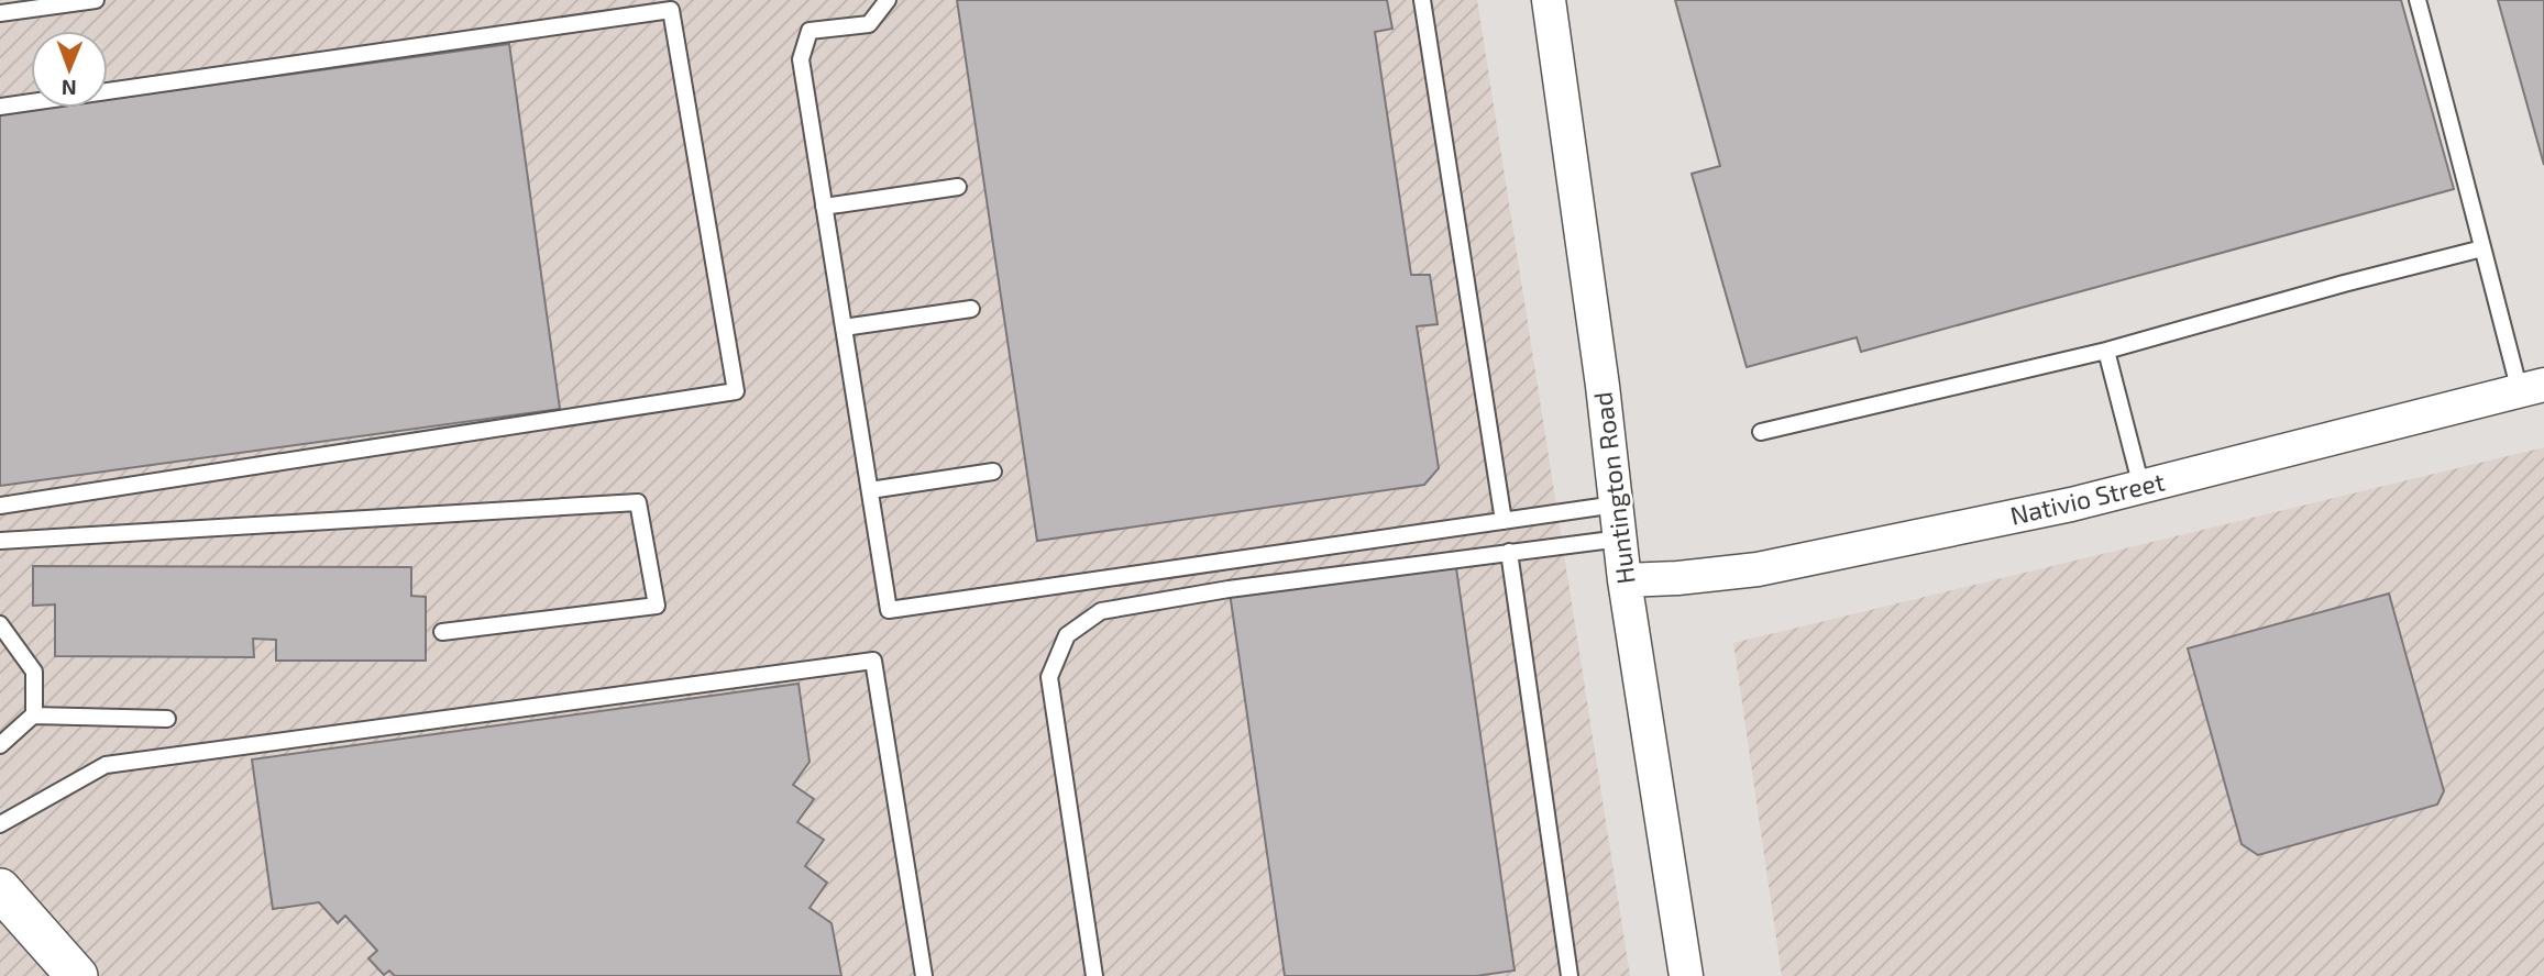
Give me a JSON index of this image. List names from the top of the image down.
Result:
{
  "streets": {
    "street": ["Huntington Road", "Nativio Street"]
  },
  "crossings": [
    ["Huntington Road", "Nativio Street"]
  ],
  "north": "bottom"
}
